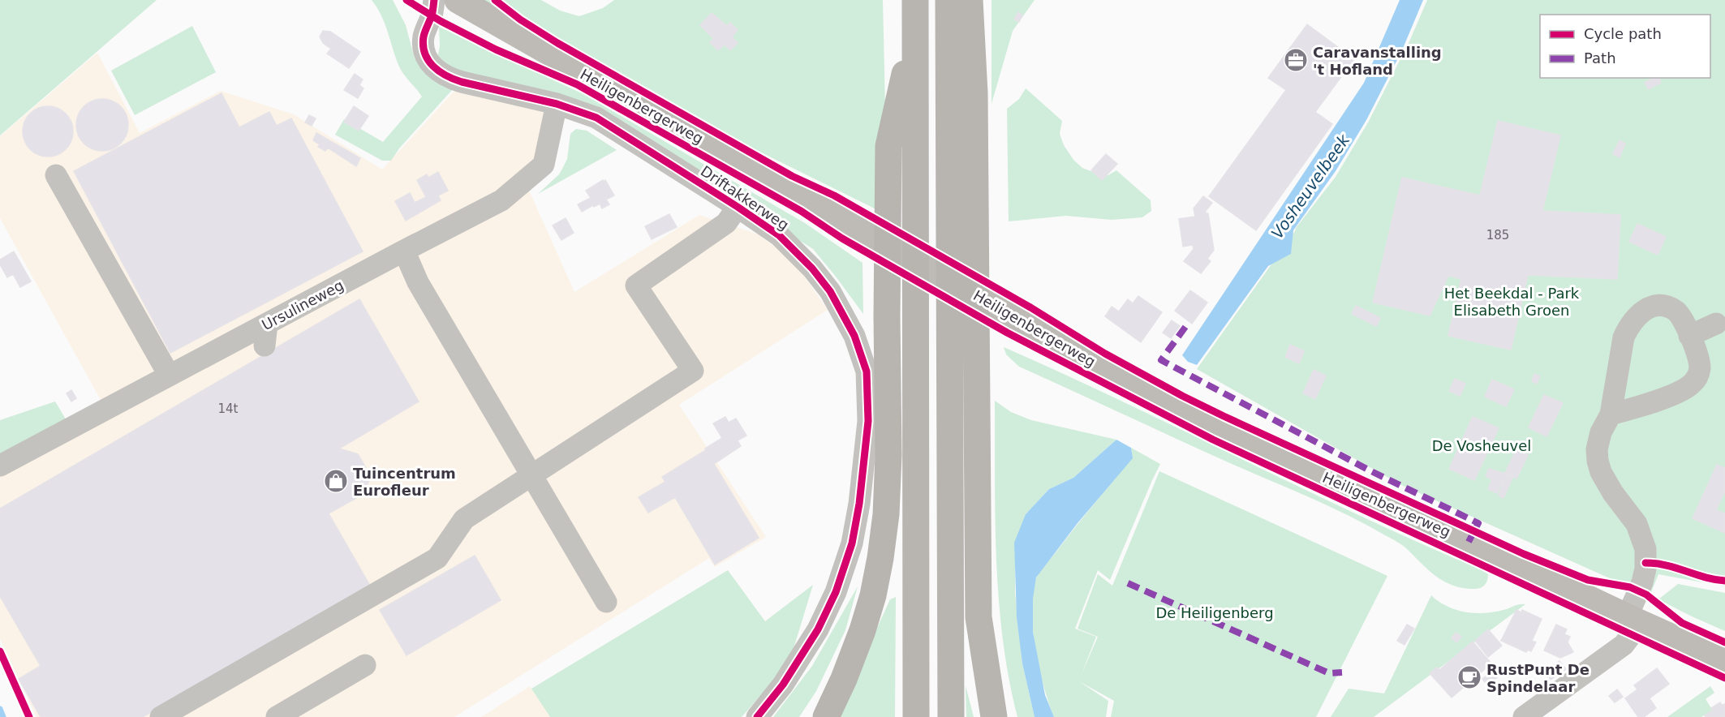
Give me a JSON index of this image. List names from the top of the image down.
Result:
{
  "streets": {
    "main road": ["Heiligenbergerweg"],
    "street": ["Driftakkerweg", "Ursulineweg"]
  },
  "crossings": [
    ["Driftakkerweg", "Ursulineweg"]
  ],
  "water": ["Vosheuvelbeek"],
  "parks": ["Het Beekdal - Park Elisabeth Groen", "De Vosheuvel", "De Heiligenberg"],
  "places": {
    "office": ["Caravanstalling 't Hofland"],
    "shop": ["Tuincentrum Eurofleur"],
    "cafe": ["RustPunt De Spindelaar"]
  },
  "house_numbers": ["185", "14t"],
  "legend": ["Cycle path", "Path"]
}
